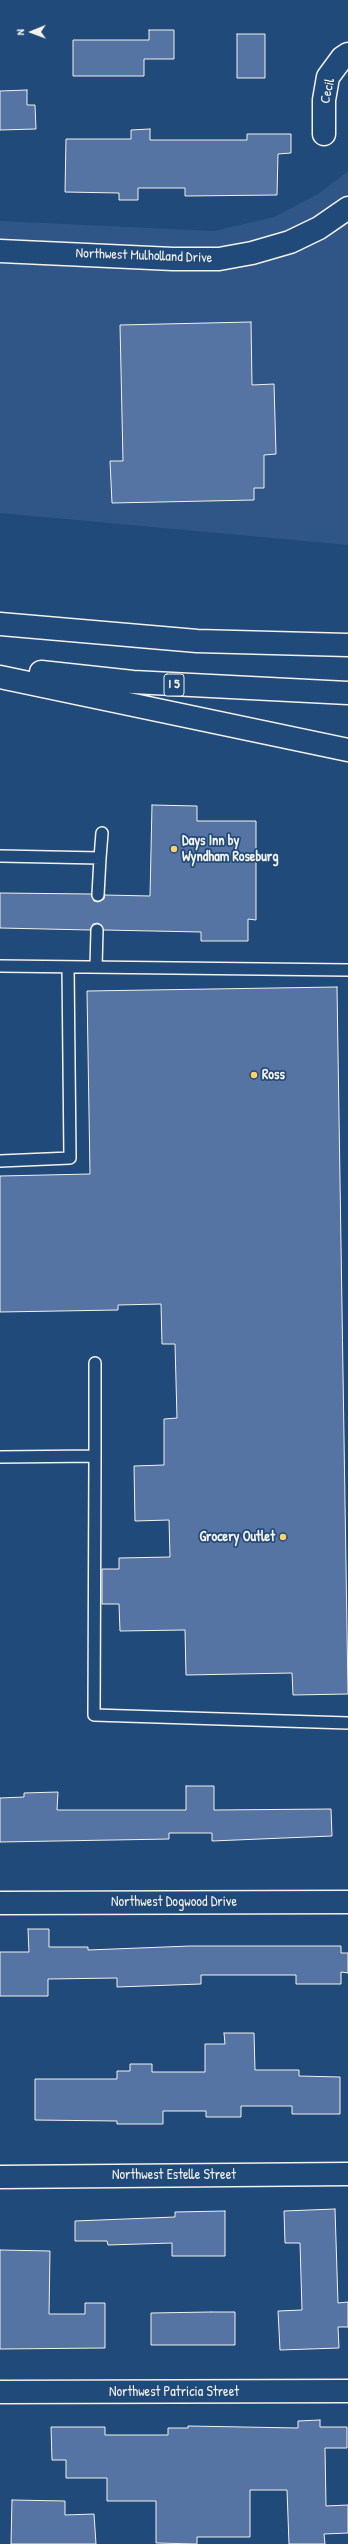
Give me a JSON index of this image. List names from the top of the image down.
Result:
{
  "streets": {
    "main road": [
      "Cecil",
      "Northwest Mulholland Drive",
      "I 5",
      "Northwest Dogwood Drive",
      "Northwest Estelle Street",
      "Northwest Patricia Street"
    ]
  },
  "places": ["Days Inn by Wyndham Roseburg", "Ross", "Grocery Outlet"],
  "north": "left"
}
